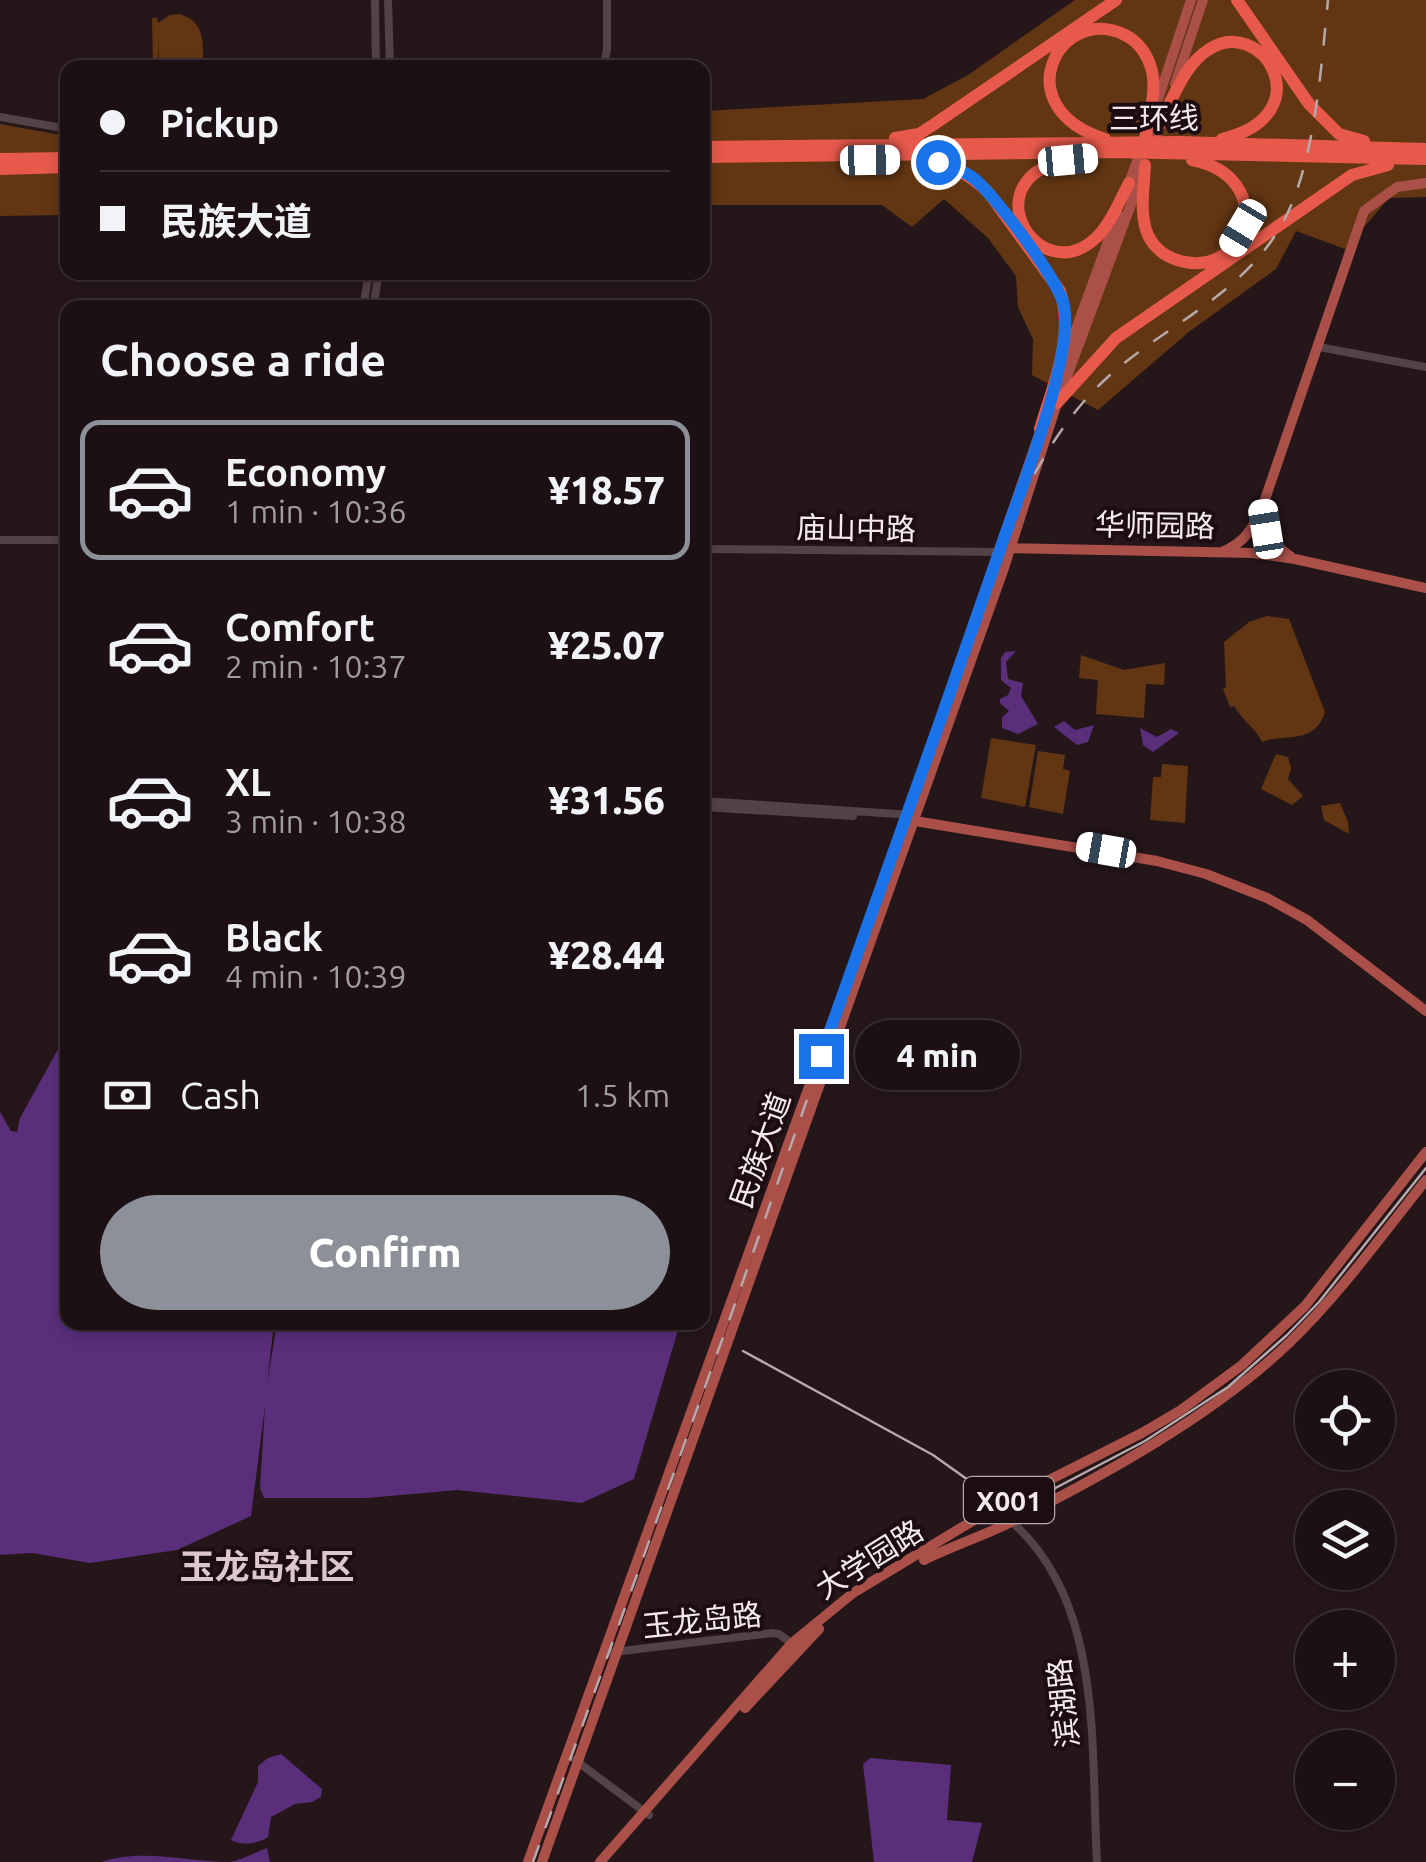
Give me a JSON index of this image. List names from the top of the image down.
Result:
{
  "streets": {
    "highway": ["三环线"],
    "main road": [
      "华师园路",
      "民族大道",
      "X001",
      "大学园路"
    ],
    "street": ["庙山中路", "玉龙岛路", "滨湖路"]
  },
  "crossings": [
    ["华师园路", "庙山中路"],
    ["华师园路", "民族大道"],
    ["庙山中路", "民族大道"],
    ["民族大道", "玉龙岛路"],
    ["大学园路", "玉龙岛路"],
    ["大学园路", "滨湖路"]
  ],
  "districts": ["玉龙岛社区"],
  "page": {
    "banner": ["Pickup", "民族大道"],
    "heading": "Choose a ride",
    "list": [
      {
        "name": "Economy",
        "note": "1 min · 10:36",
        "value": "¥18.57"
      },
      {
        "name": "Comfort",
        "note": "2 min · 10:37",
        "value": "¥25.07"
      },
      {
        "name": "XL",
        "note": "3 min · 10:38",
        "value": "¥31.56"
      },
      {
        "name": "Black",
        "note": "4 min · 10:39",
        "value": "¥28.44"
      }
    ],
    "bubble": "4 min",
    "pay": ["Cash", "1.5 km"],
    "buttons": "Confirm",
    "map_buttons": ["+", "−"]
  }
}
